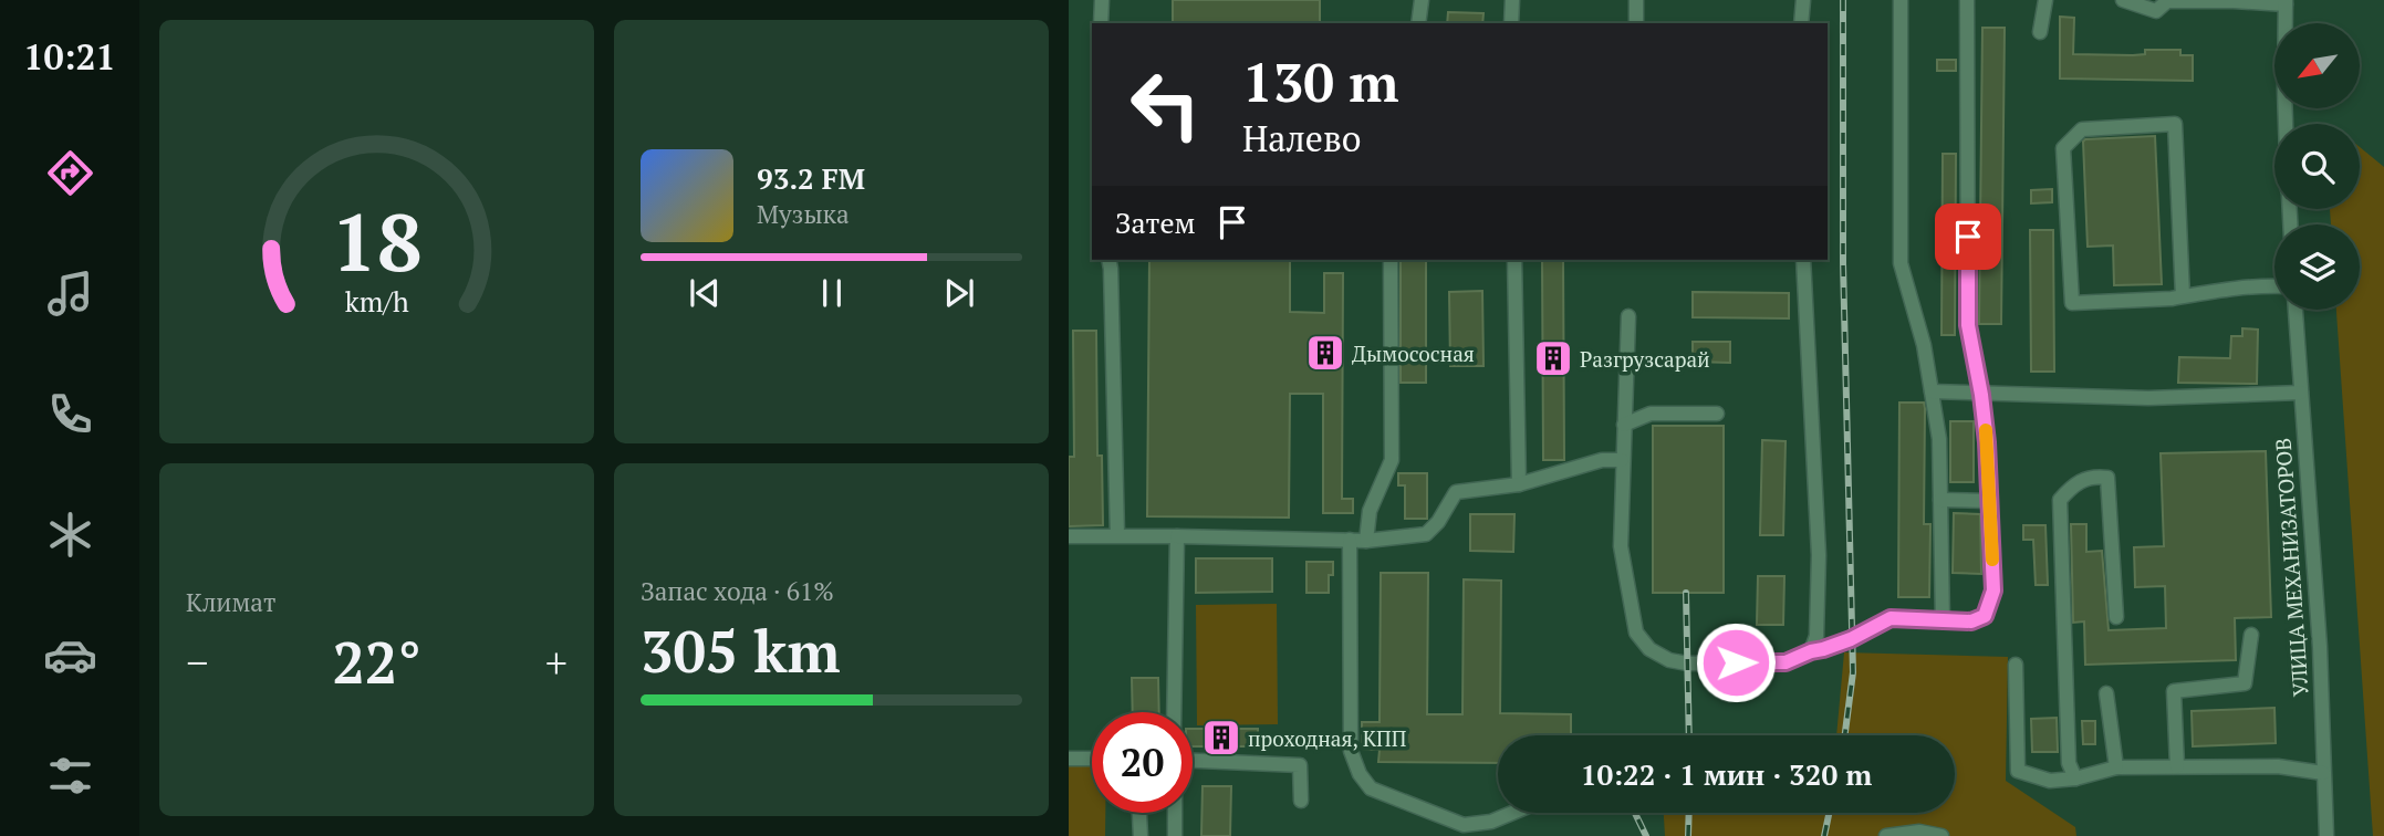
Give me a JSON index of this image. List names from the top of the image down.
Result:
{
  "streets": {
    "street": ["УЛИЦА МЕХАНИЗАТОРОВ"]
  },
  "places": {
    "building": ["Дымососная", "Разгрузсарай", "проходная, КПП"]
  },
  "north": "bottom left",
  "page": {
    "tabs": "10:21",
    "turn": ["130 m", "Налево"],
    "song": ["93.2 FM", "Музыка"],
    "then": "Затем",
    "tile": [
      "Климат",
      ["Запас хода · 61%", "305 km"]
    ],
    "heat": ["−", "22°", "+"],
    "limit": "20",
    "trip": "10:22 · 1 мин · 320 m",
    "gauge": ["18", "km/h"]
  }
}
